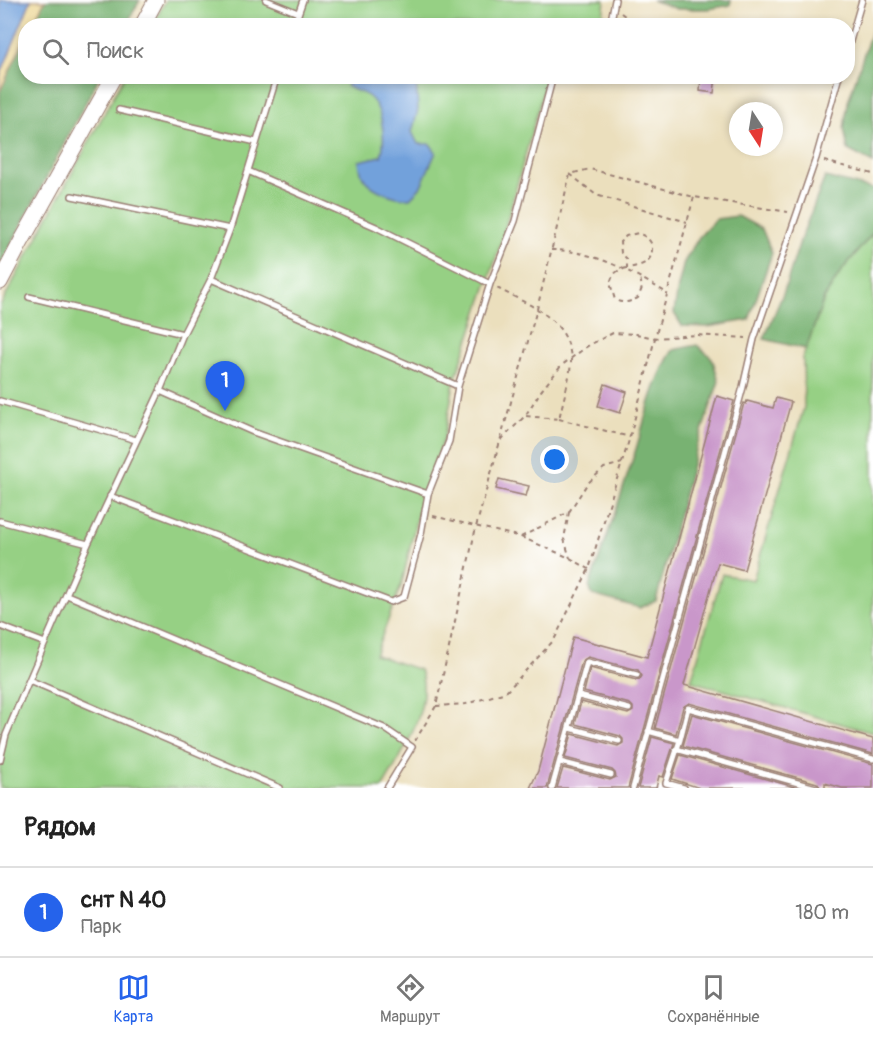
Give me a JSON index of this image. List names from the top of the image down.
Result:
{
  "north": "bottom",
  "page": {
    "search": "Поиск",
    "pins": "1",
    "heading": "Рядом",
    "list": [
      {
        "mark": "1",
        "name": "снт N 40",
        "note": "Парк",
        "value": "180 m"
      }
    ],
    "nav": ["Карта", "Маршрут", "Сохранённые"]
  }
}
